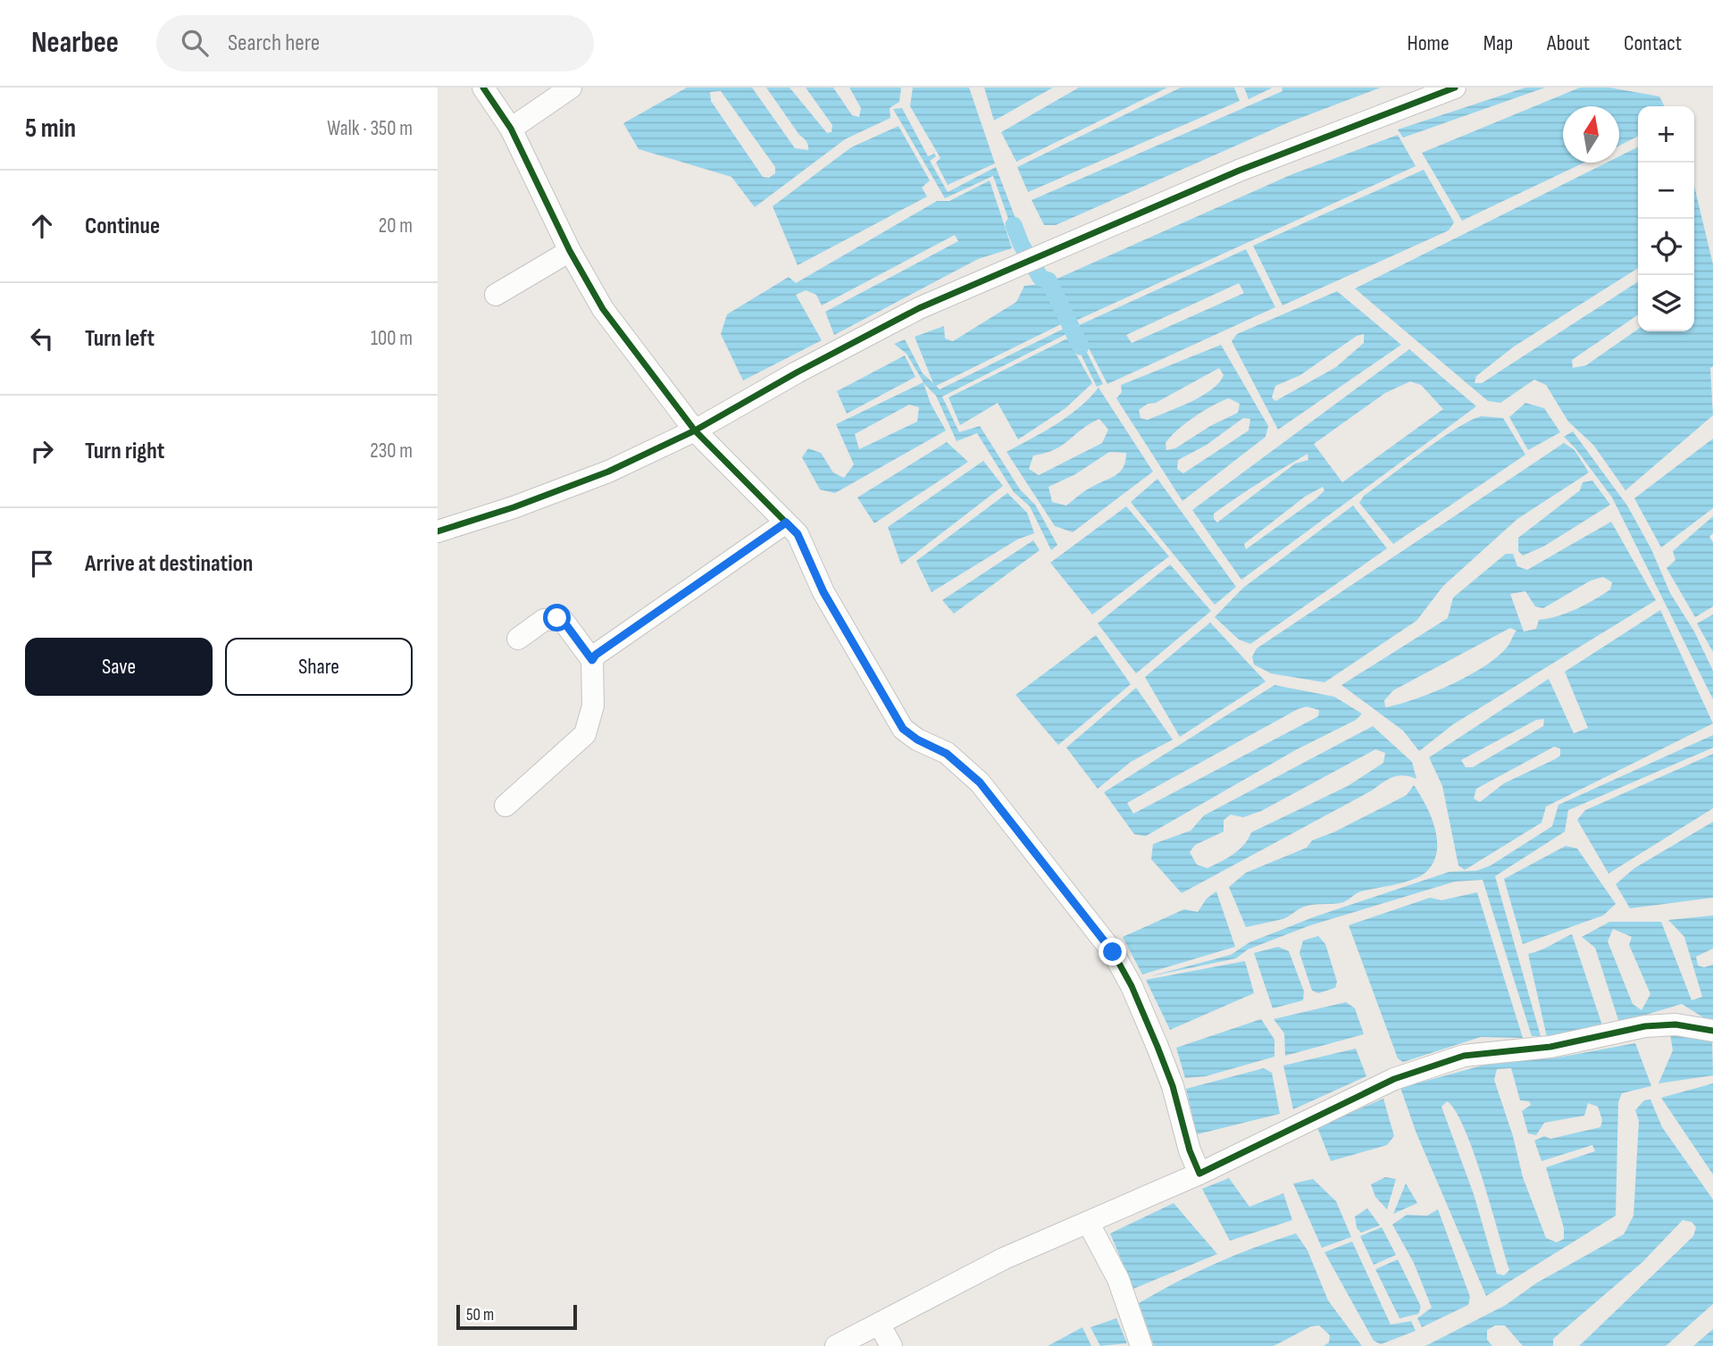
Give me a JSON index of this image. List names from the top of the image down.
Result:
{
  "scale_bar": "50 m",
  "north": "top",
  "page": {
    "header": "Nearbee",
    "search": "Search here",
    "nav": [
      "Home",
      "Map",
      "About",
      "Contact"
    ],
    "heading": ["5 min", "Walk · 350 m"],
    "map_buttons": ["+", "−"],
    "list": [
      ["Continue", "20 m"],
      ["Turn left", "100 m"],
      ["Turn right", "230 m"],
      "Arrive at destination"
    ],
    "buttons": ["Save", "Share"],
    "scale": "50 m"
  }
}
